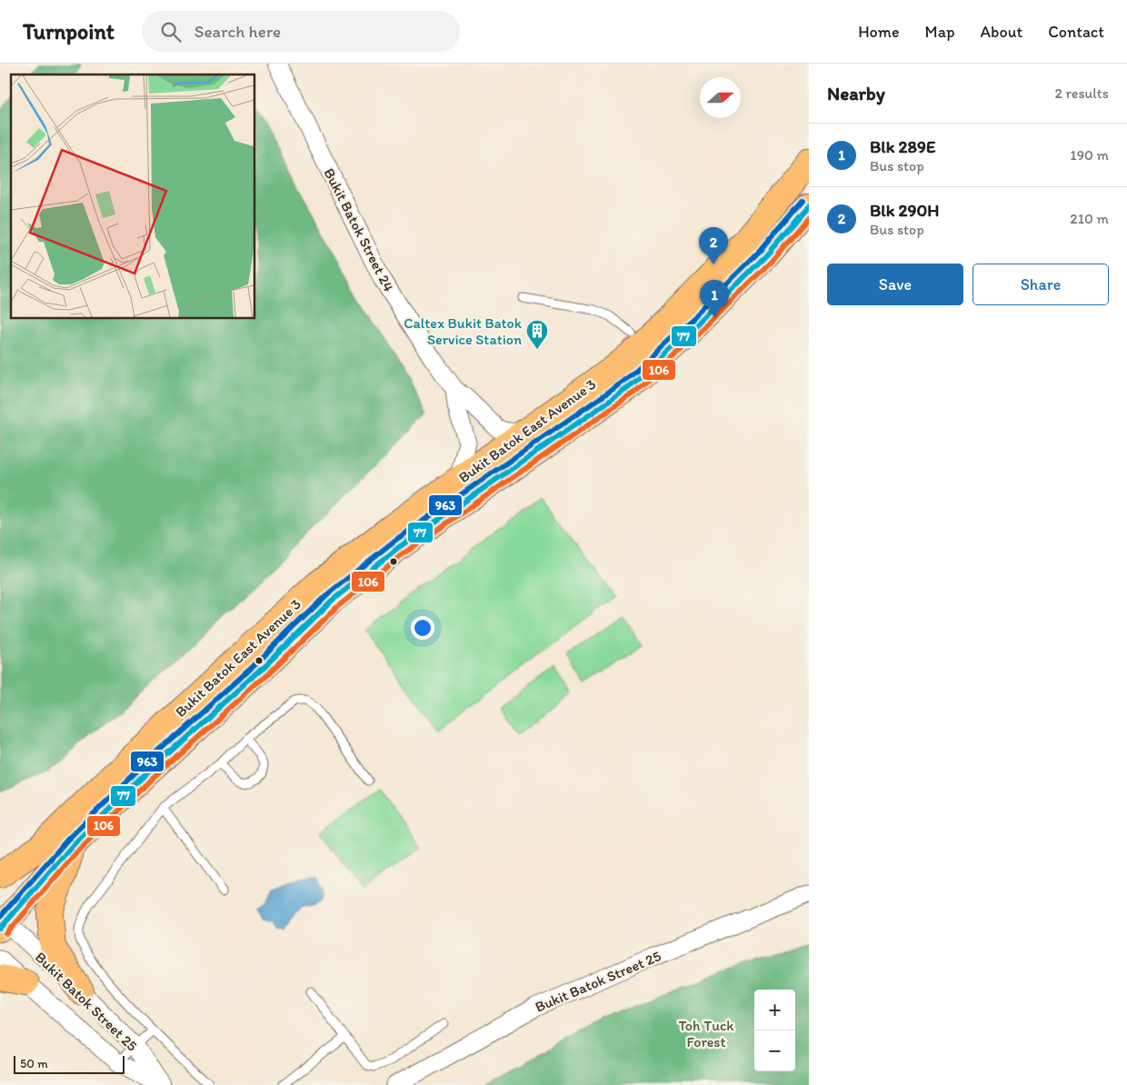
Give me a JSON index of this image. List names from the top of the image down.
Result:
{
  "streets": {
    "main road": ["Bukit Batok East Avenue 3"],
    "street": ["Bukit Batok Street 24", "Bukit Batok Street 25"]
  },
  "crossings": [
    ["Bukit Batok Street 24", "Bukit Batok East Avenue 3"],
    ["Bukit Batok East Avenue 3", "Bukit Batok Street 25"]
  ],
  "parks": ["Toh Tuck Forest"],
  "places": {
    "building": ["Caltex Bukit Batok Service Station"]
  },
  "lines": ["transit line 963", "transit line 77", "transit line 106"],
  "scale_bar": "50 m",
  "north": "right",
  "page": {
    "header": "Turnpoint",
    "search": "Search here",
    "nav": [
      "Home",
      "Map",
      "About",
      "Contact"
    ],
    "heading": ["Nearby", "2 results"],
    "list": [
      {
        "mark": "1",
        "name": "Blk 289E",
        "note": "Bus stop",
        "value": "190 m"
      },
      {
        "mark": "2",
        "name": "Blk 290H",
        "note": "Bus stop",
        "value": "210 m"
      }
    ],
    "pins": ["2", "1"],
    "buttons": ["Save", "Share"],
    "map_buttons": ["+", "−"],
    "scale": "50 m"
  }
}
